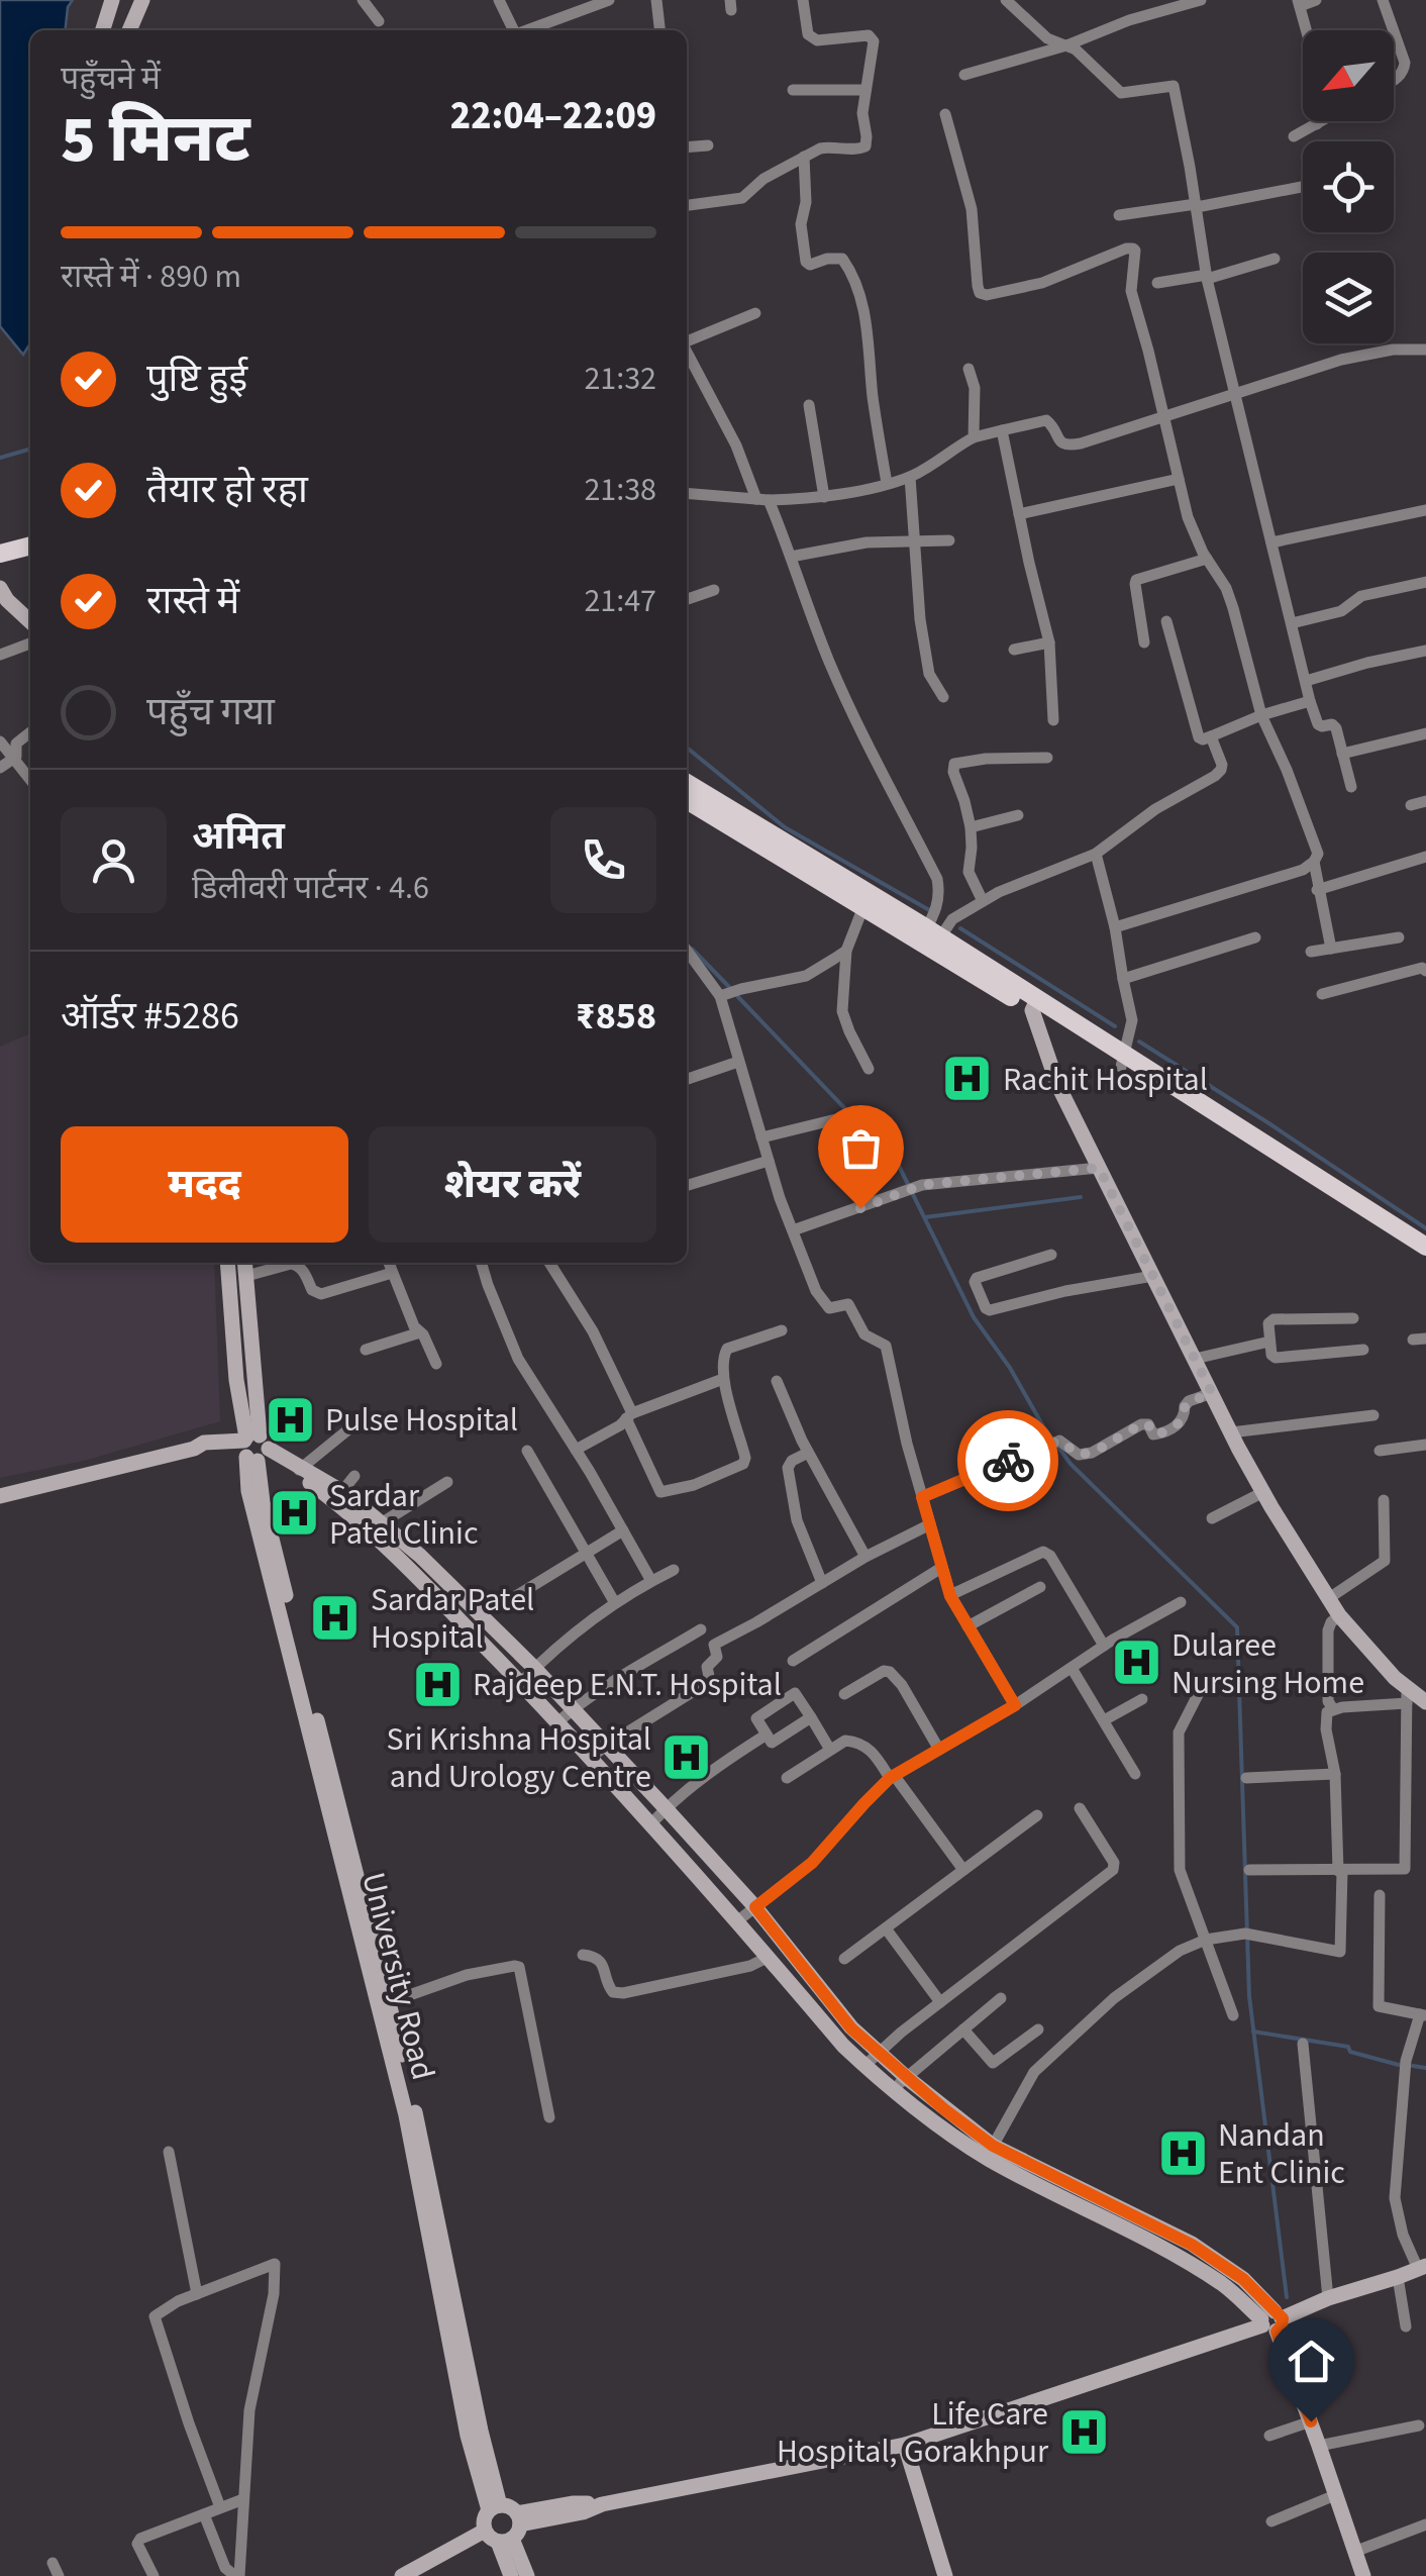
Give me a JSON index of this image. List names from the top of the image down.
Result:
{
  "streets": {
    "main road": ["University Road"]
  },
  "places": {
    "hospital": [
      "Rachit Hospital",
      "Pulse Hospital",
      "Sardar Patel Clinic",
      "Sardar Patel Hospital",
      "Dularee Nursing Home",
      "Rajdeep E.N.T. Hospital",
      "Sri Krishna Hospital and Urology Centre",
      "Nandan Ent Clinic",
      "Life Care Hospital, Gorakhpur"
    ]
  },
  "north": "bottom left",
  "page": {
    "heading": ["5 मिनट", "पहुँचने में", "22:04–22:09"],
    "panel": [
      "अमित",
      "डिलीवरी पार्टनर · 4.6",
      "ऑर्डर #5286",
      "₹858"
    ],
    "bar": "रास्ते में · 890 m",
    "list": [
      ["पुष्टि हुई", "21:32"],
      ["तैयार हो रहा", "21:38"],
      ["रास्ते में", "21:47"],
      "पहुँच गया"
    ],
    "buttons": ["मदद", "शेयर करें"]
  }
}
